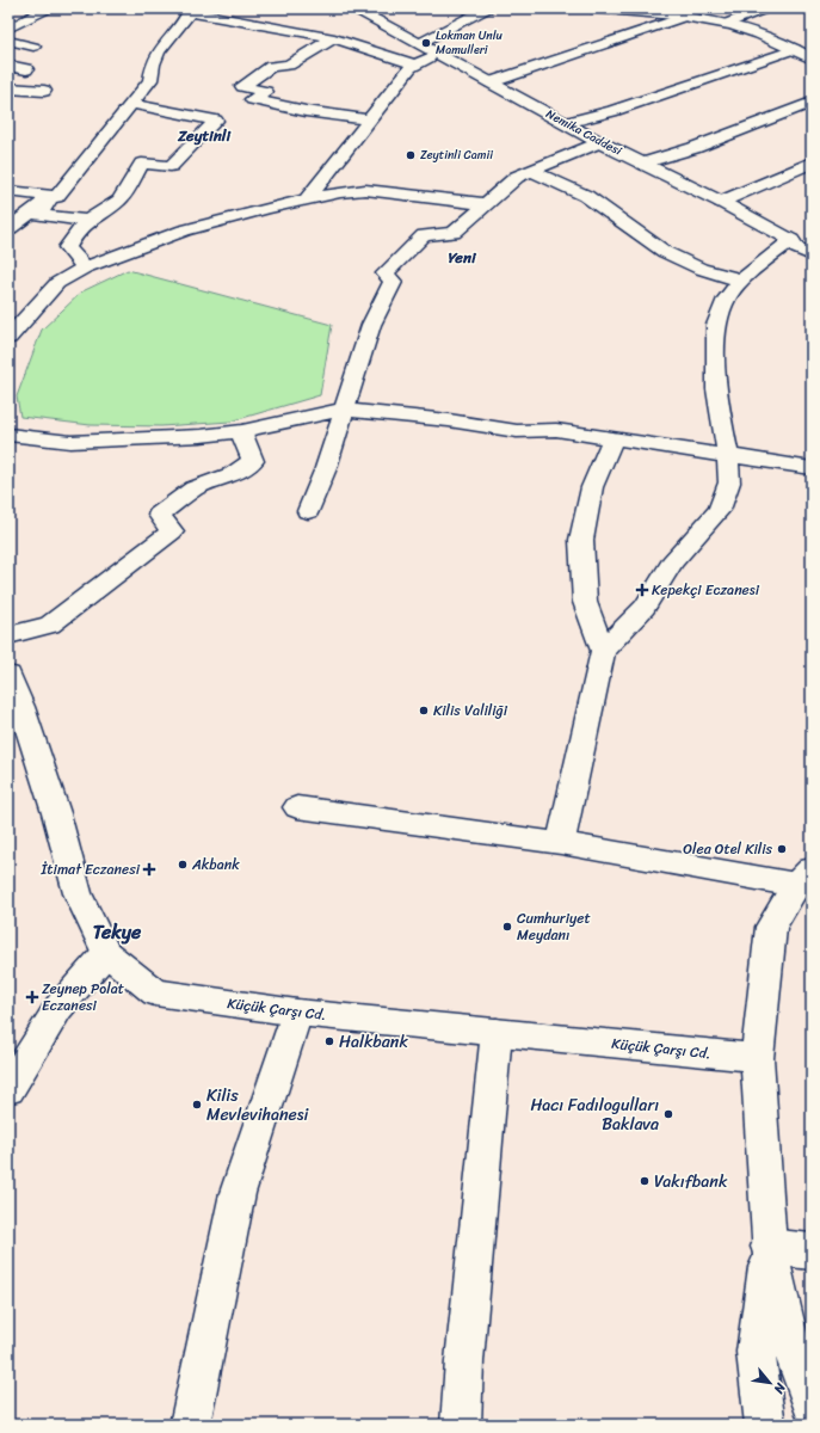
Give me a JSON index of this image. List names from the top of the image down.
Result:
{
  "streets": {
    "street": ["Nemika Caddesi", "Küçük Çarşı Cd."]
  },
  "districts": ["Zeytinli", "Yeni", "Tekye"],
  "places": {
    "other": [
      "Lokman Unlu Mamulleri",
      "Zeytinli Camii",
      "Kilis Valiliği",
      "Olea Otel Kilis",
      "Akbank",
      "Cumhuriyet Meydanı",
      "Halkbank",
      "Kilis Mevlevihanesi",
      "Hacı Fadılogulları Baklava",
      "Vakıfbank"
    ],
    "health": ["Kepekçi Eczanesi", "İtimat Eczanesi", "Zeynep Polat Eczanesi"]
  },
  "north": "bottom right"
}
